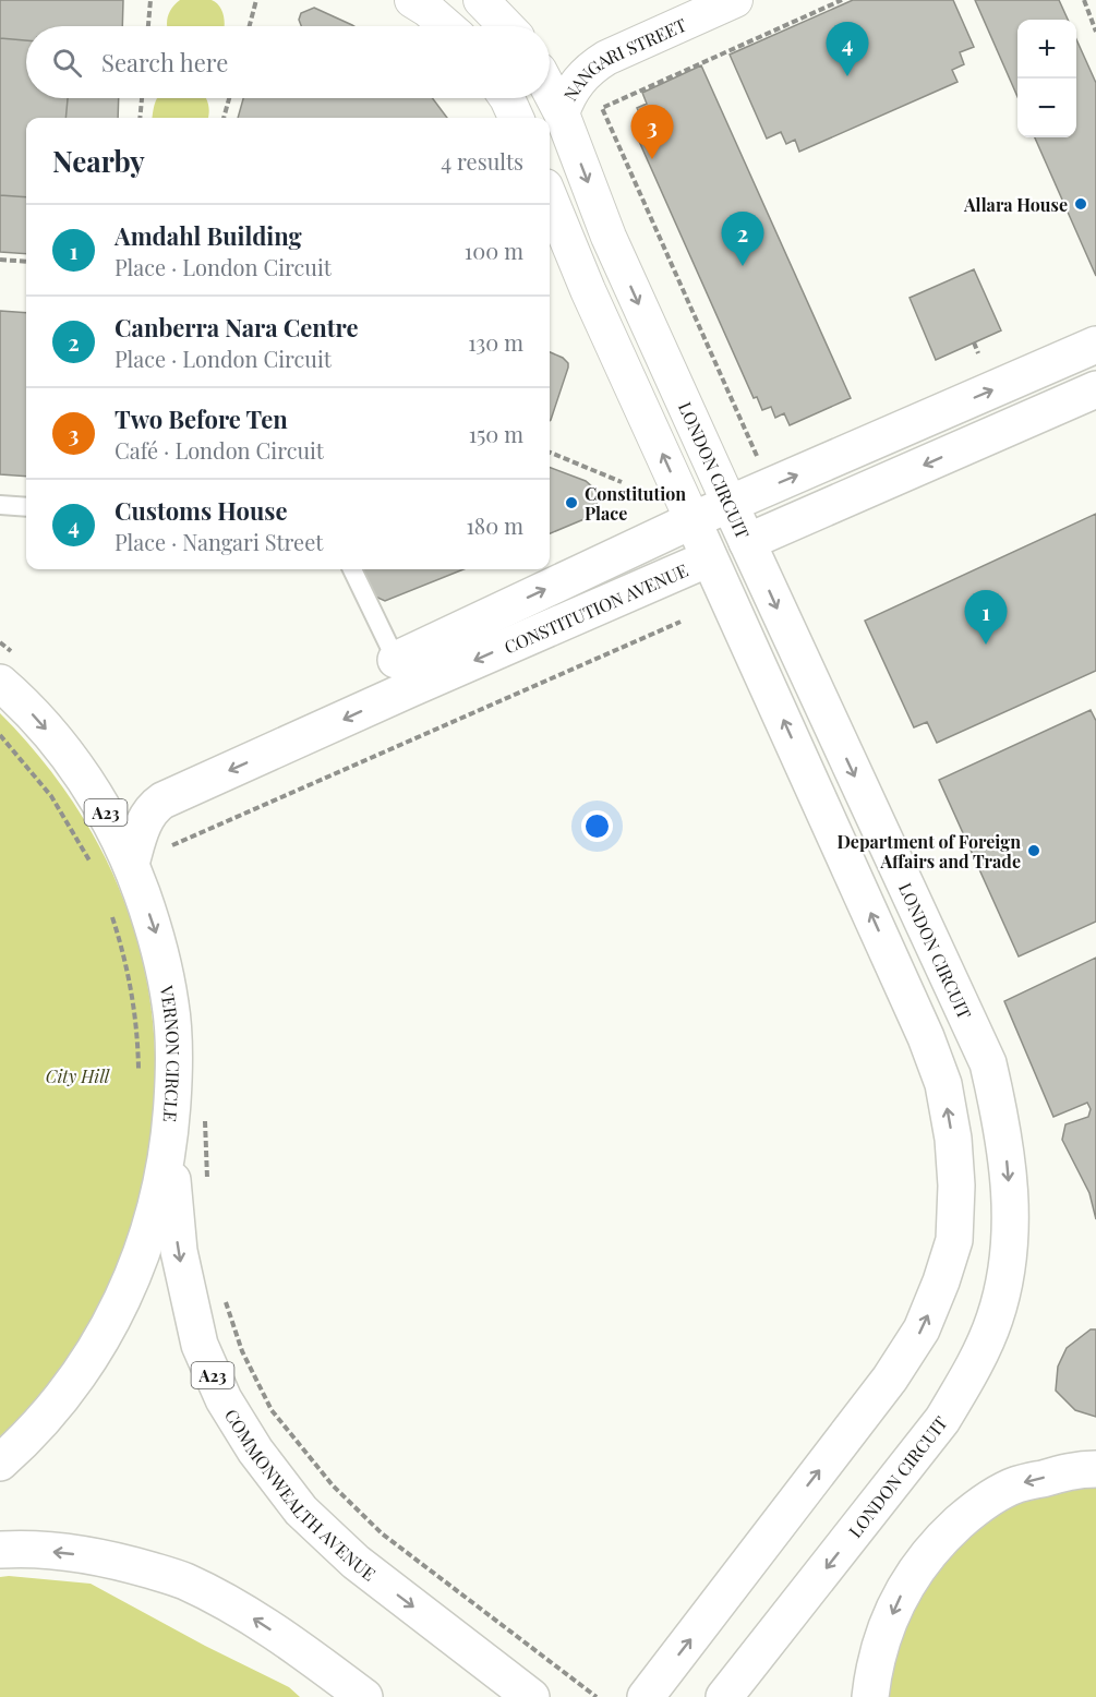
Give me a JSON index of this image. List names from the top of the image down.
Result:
{
  "streets": {
    "main road": [
      "LONDON CIRCUIT",
      "CONSTITUTION AVENUE",
      "A23",
      "VERNON CIRCLE",
      "COMMONWEALTH AVENUE"
    ],
    "street": ["NANGARI STREET"]
  },
  "crossings": [
    ["NANGARI STREET", "LONDON CIRCUIT"],
    ["LONDON CIRCUIT", "CONSTITUTION AVENUE"],
    ["CONSTITUTION AVENUE", "VERNON CIRCLE"],
    ["VERNON CIRCLE", "COMMONWEALTH AVENUE"]
  ],
  "one_way": ["LONDON CIRCUIT", "VERNON CIRCLE", "COMMONWEALTH AVENUE"],
  "parks": ["City Hill"],
  "places": ["Allara House", "Constitution Place", "Department of Foreign Affairs and Trade"],
  "page": {
    "map_buttons": ["+", "−"],
    "pins": [
      "4",
      "3",
      "2",
      "1"
    ],
    "search": "Search here",
    "heading": ["Nearby", "4 results"],
    "list": [
      {
        "mark": "1",
        "name": "Amdahl Building",
        "note": "Place · London Circuit",
        "value": "100 m"
      },
      {
        "mark": "2",
        "name": "Canberra Nara Centre",
        "note": "Place · London Circuit",
        "value": "130 m"
      },
      {
        "mark": "3",
        "name": "Two Before Ten",
        "note": "Café · London Circuit",
        "value": "150 m"
      },
      {
        "mark": "4",
        "name": "Customs House",
        "note": "Place · Nangari Street",
        "value": "180 m"
      }
    ]
  }
}
